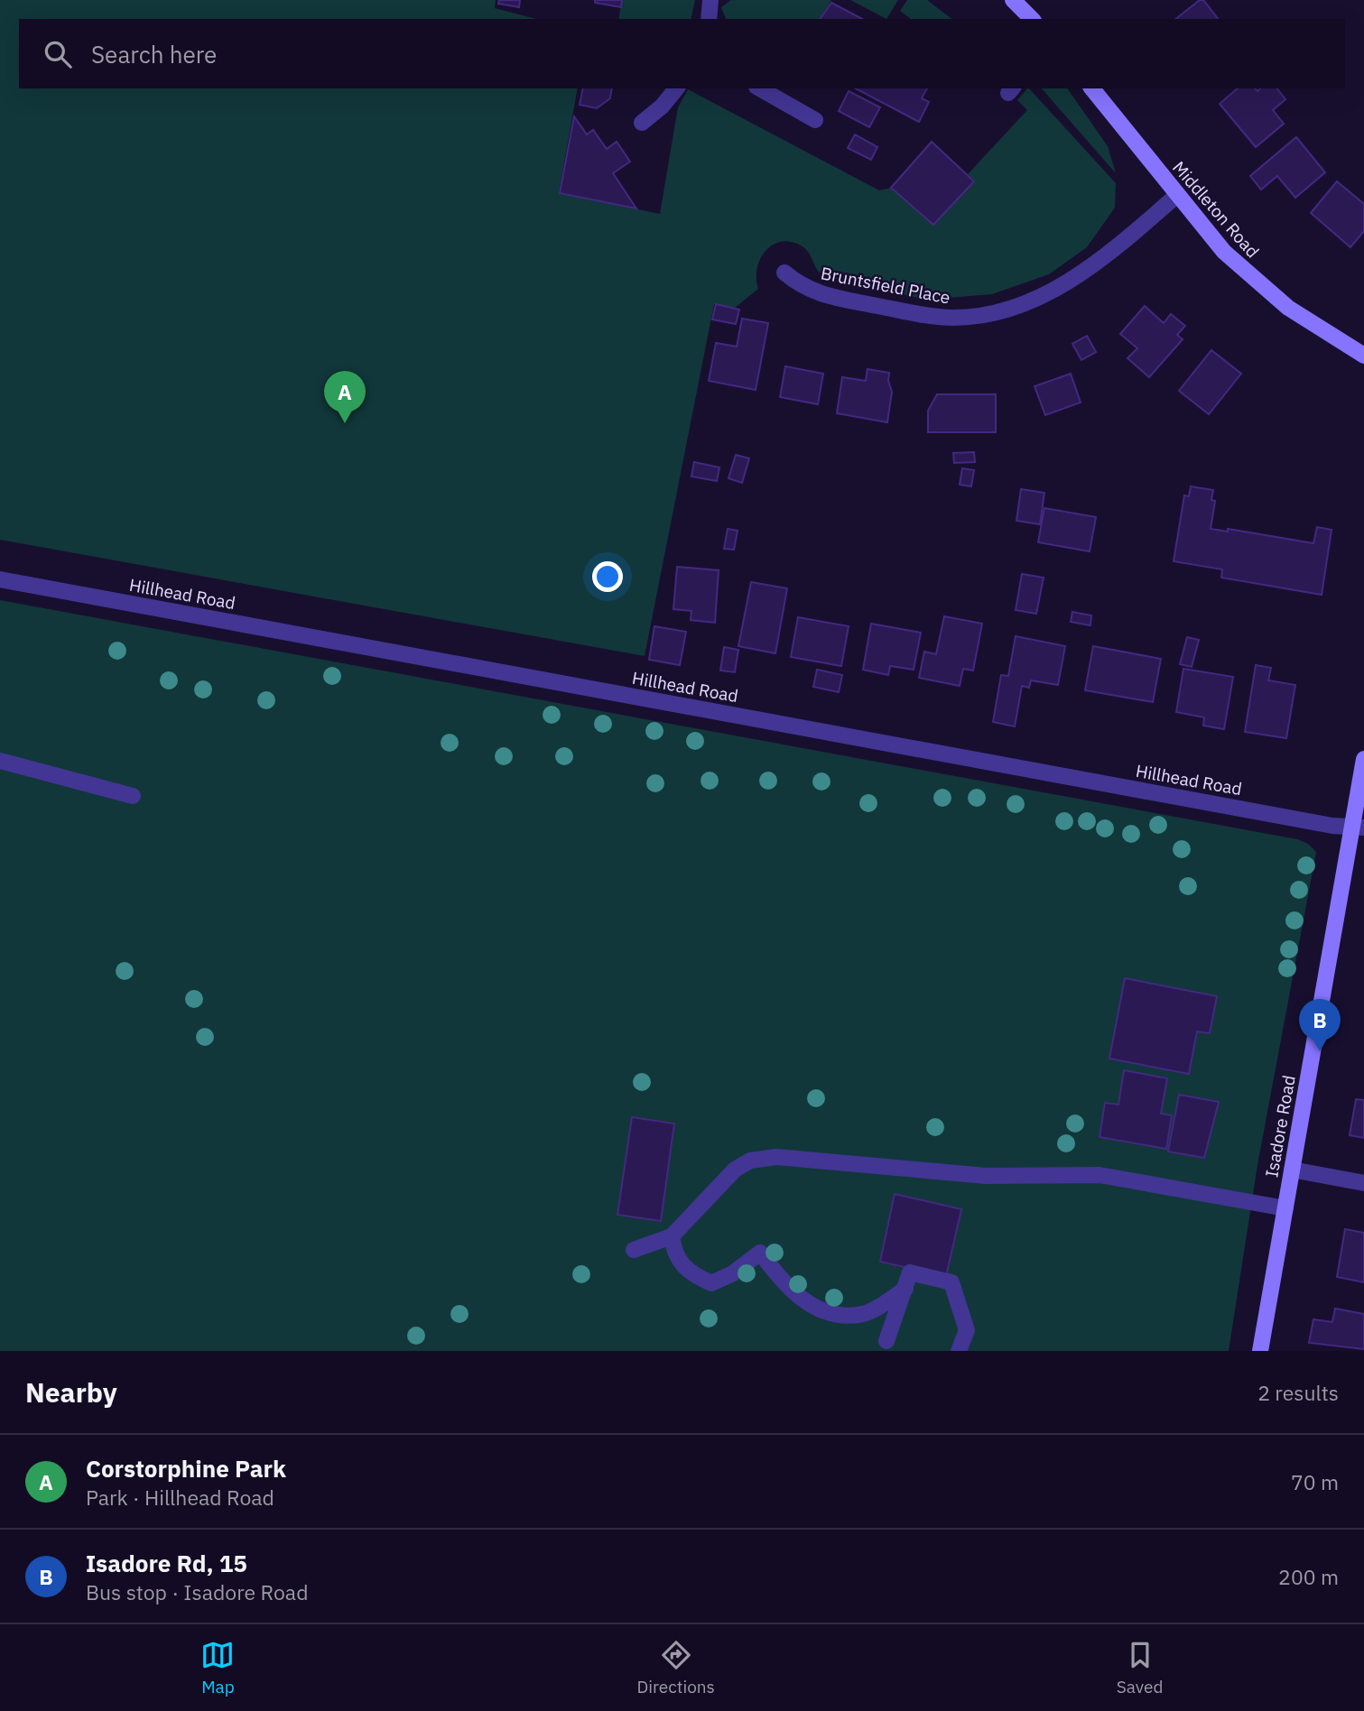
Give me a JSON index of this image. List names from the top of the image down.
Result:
{
  "streets": {
    "street": [
      "Middleton Road",
      "Bruntsfield Place",
      "Hillhead Road",
      "Isadore Road"
    ]
  },
  "crossings": [
    ["Middleton Road", "Bruntsfield Place"],
    ["Hillhead Road", "Isadore Road"]
  ],
  "page": {
    "search": "Search here",
    "pins": ["A", "B"],
    "heading": ["Nearby", "2 results"],
    "list": [
      {
        "mark": "A",
        "name": "Corstorphine Park",
        "note": "Park · Hillhead Road",
        "value": "70 m"
      },
      {
        "mark": "B",
        "name": "Isadore Rd, 15",
        "note": "Bus stop · Isadore Road",
        "value": "200 m"
      }
    ],
    "nav": ["Map", "Directions", "Saved"]
  }
}
